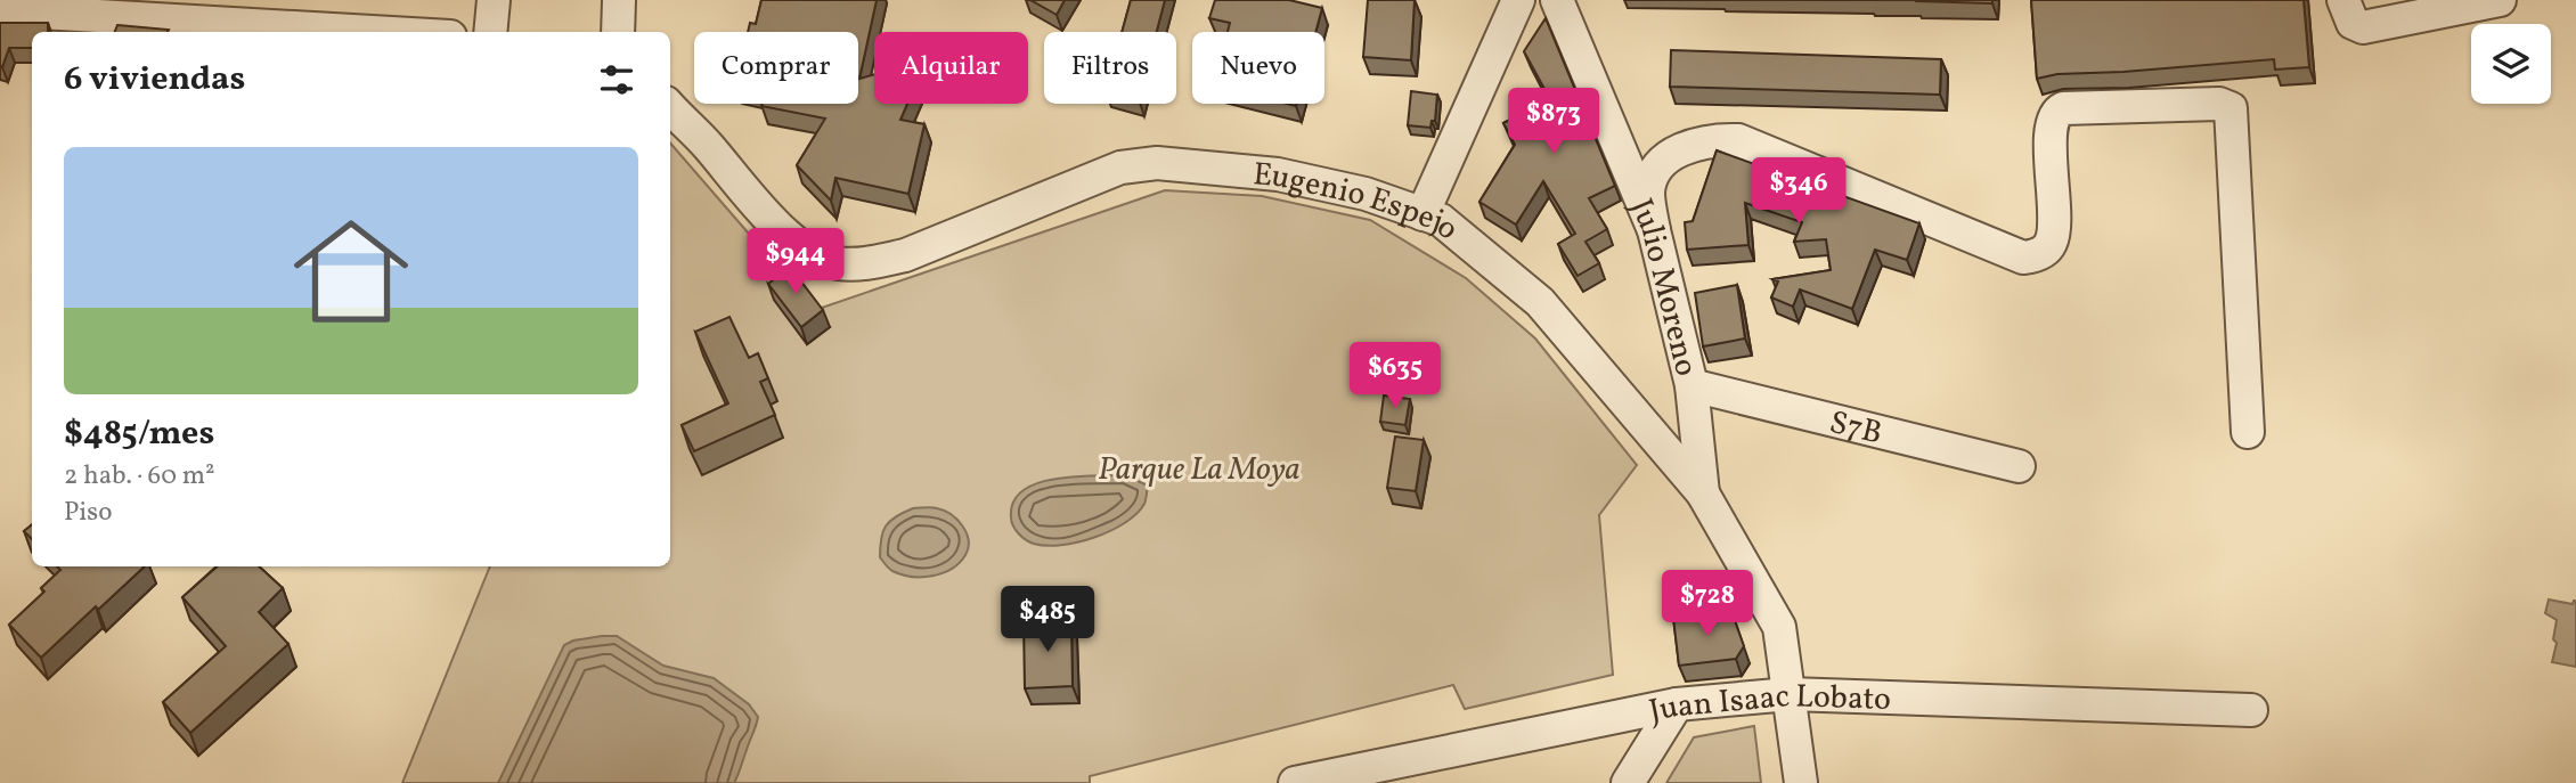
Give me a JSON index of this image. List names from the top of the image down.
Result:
{
  "streets": {
    "street": [
      "Eugenio Espejo",
      "Julio Moreno",
      "S7B",
      "Juan Isaac Lobato"
    ]
  },
  "crossings": [
    ["Eugenio Espejo", "Julio Moreno"],
    ["Eugenio Espejo", "Juan Isaac Lobato"],
    ["Julio Moreno", "S7B"]
  ],
  "parks": ["Parque La Moya"],
  "page": {
    "chip": [
      "Comprar",
      "Alquilar",
      "Filtros",
      "Nuevo"
    ],
    "heading": "6 viviendas",
    "price": [
      "$873",
      "$346",
      "$944",
      "$635",
      "$728",
      "$485"
    ],
    "list": [
      {
        "name": "$485/mes",
        "note": "2 hab. · 60 m² · Piso"
      }
    ]
  }
}
